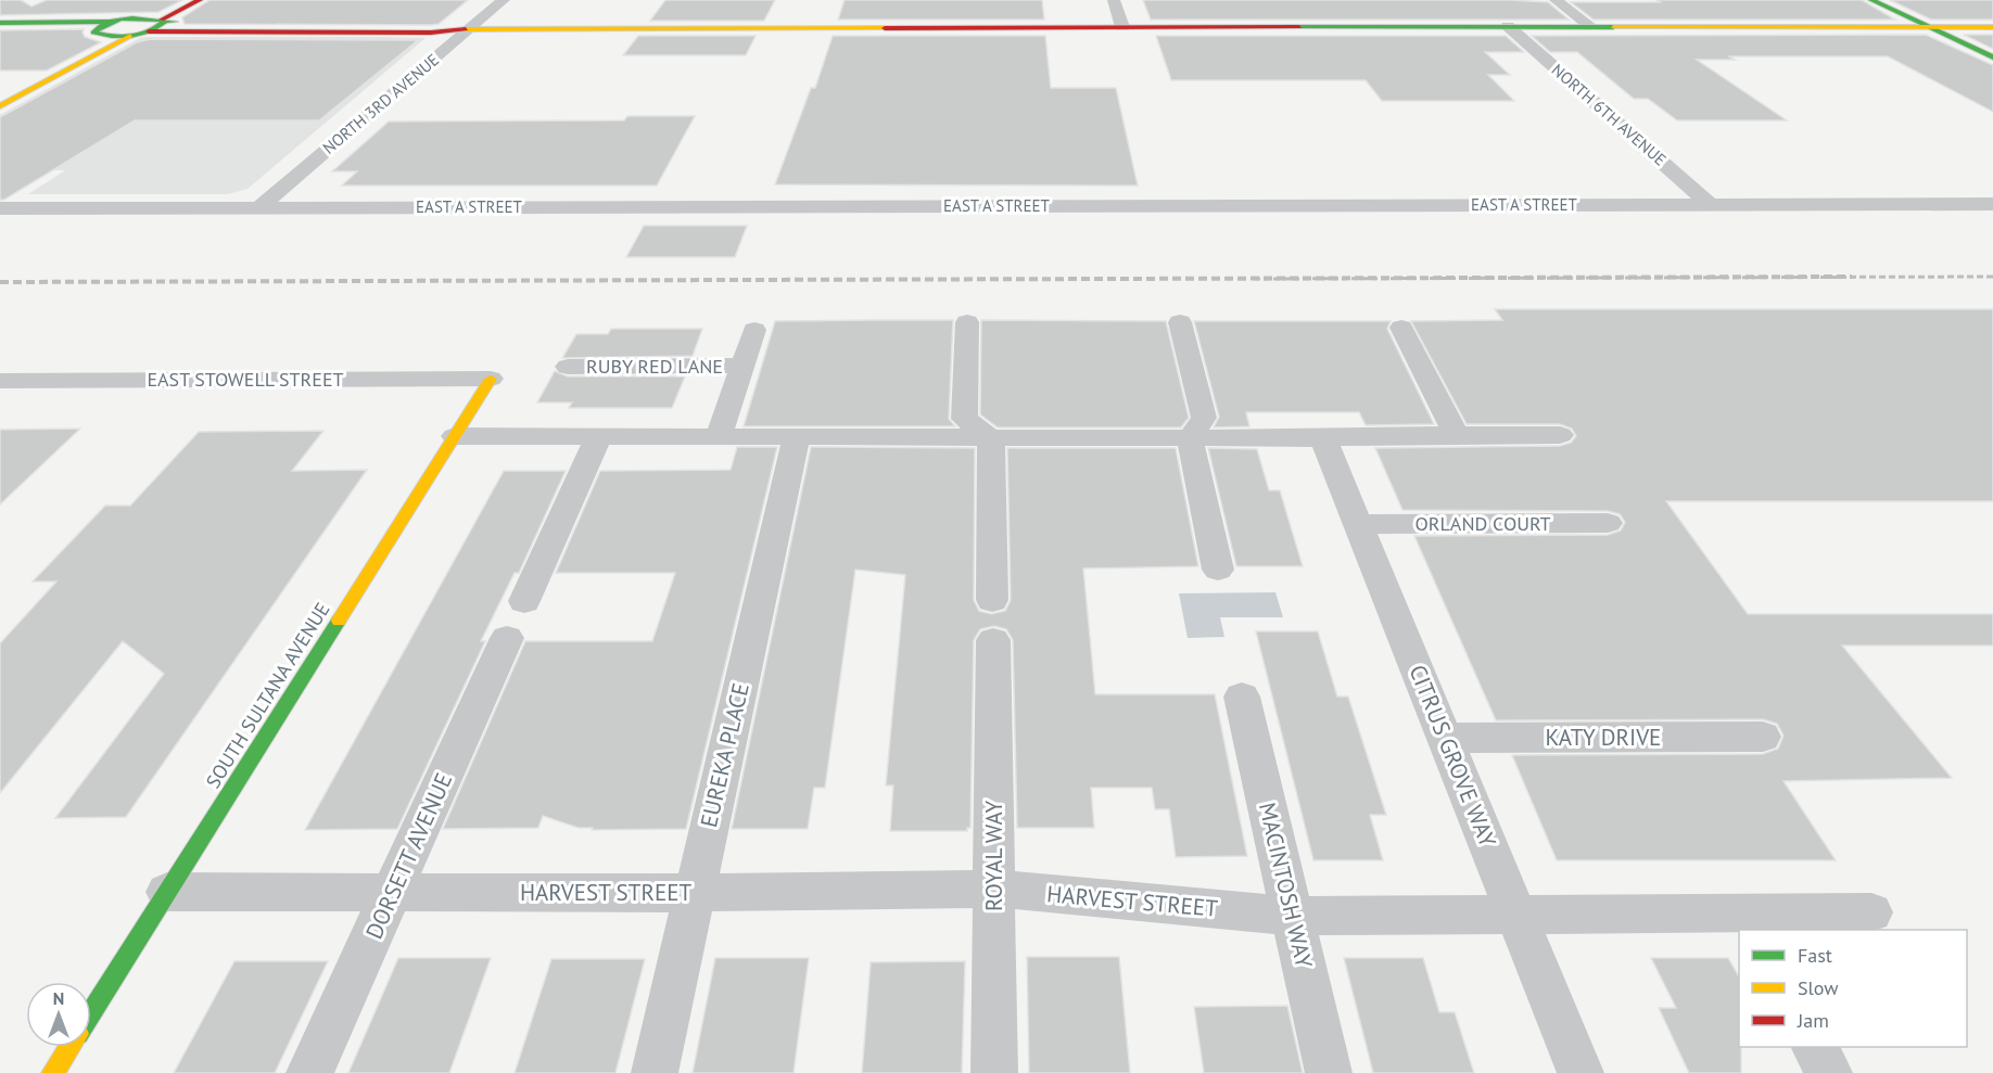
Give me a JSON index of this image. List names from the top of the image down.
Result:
{
  "streets": {
    "street": [
      "NORTH 3RD AVENUE",
      "NORTH 6TH AVENUE",
      "EAST A STREET",
      "RUBY RED LANE",
      "EAST STOWELL STREET",
      "ORLAND COURT",
      "SOUTH SULTANA AVENUE",
      "KATY DRIVE",
      "EUREKA PLACE",
      "CITRUS GROVE WAY",
      "DORSETT AVENUE",
      "ROYAL WAY",
      "MACINTOSH WAY",
      "HARVEST STREET"
    ]
  },
  "crossings": [
    ["NORTH 3RD AVENUE", "EAST A STREET"],
    ["NORTH 6TH AVENUE", "EAST A STREET"],
    ["EAST STOWELL STREET", "SOUTH SULTANA AVENUE"],
    ["ORLAND COURT", "CITRUS GROVE WAY"],
    ["SOUTH SULTANA AVENUE", "HARVEST STREET"],
    ["KATY DRIVE", "CITRUS GROVE WAY"],
    ["EUREKA PLACE", "HARVEST STREET"],
    ["CITRUS GROVE WAY", "HARVEST STREET"],
    ["DORSETT AVENUE", "HARVEST STREET"],
    ["ROYAL WAY", "HARVEST STREET"],
    ["MACINTOSH WAY", "HARVEST STREET"]
  ],
  "legend": ["Fast", "Slow", "Jam"],
  "north": "top"
}
